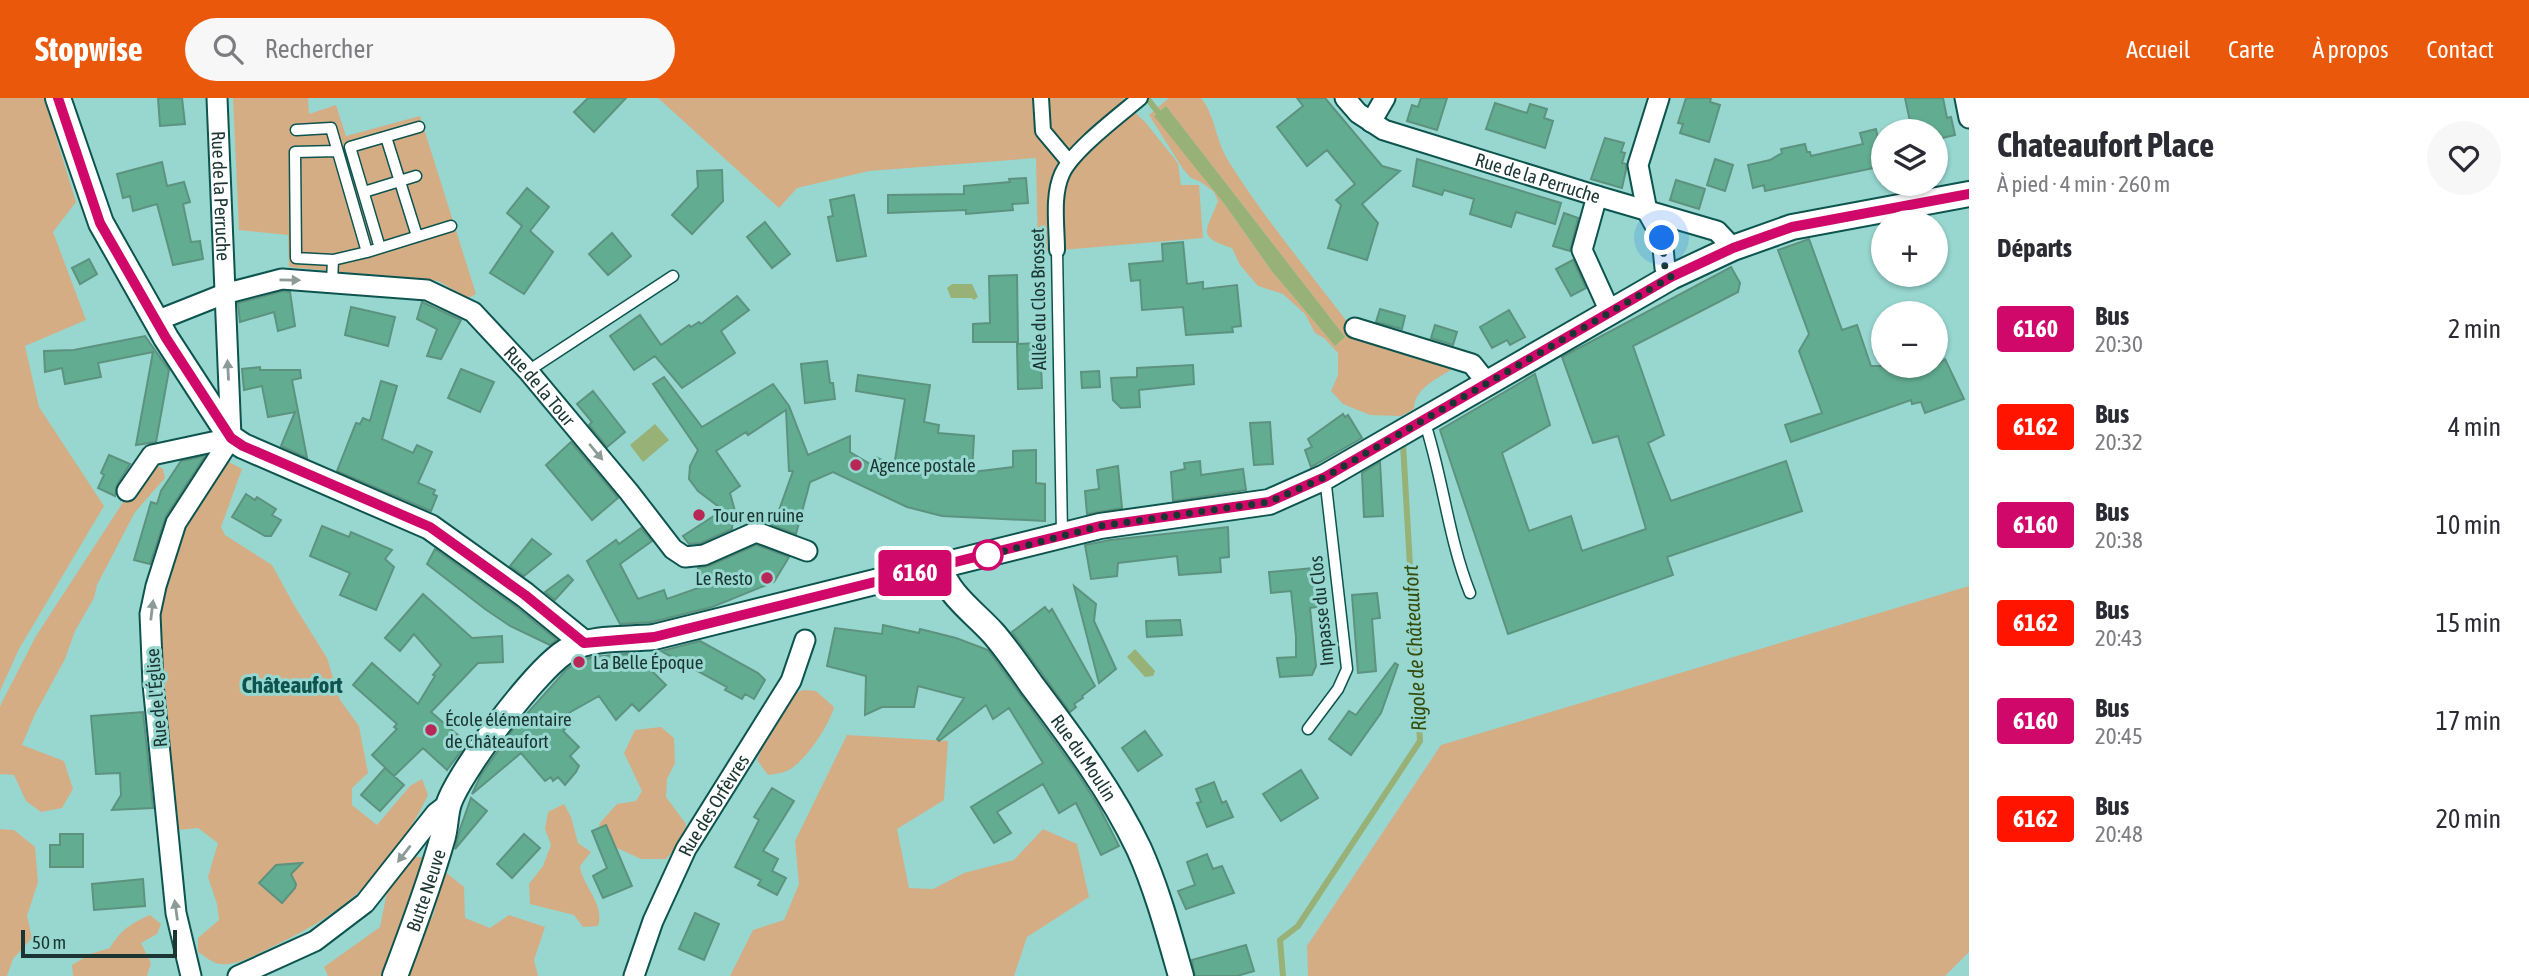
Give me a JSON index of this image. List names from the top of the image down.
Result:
{
  "streets": {
    "street": [
      "Rue de la Perruche",
      "Allée du Clos Brosset",
      "Rue de la Tour",
      "Rue de l'Église",
      "Rue du Moulin",
      "Rue des Orfèvres",
      "Butte Neuve"
    ],
    "lane": ["Impasse du Clos"]
  },
  "crossings": [
    ["Rue de la Perruche", "Rue de la Tour"]
  ],
  "one_way": ["Rue de l'Église"],
  "districts": ["Châteaufort"],
  "water": ["Rigole de Châteaufort"],
  "places": [
    "Agence postale",
    "Tour en ruine",
    "Le Resto",
    "La Belle Époque",
    "École élémentaire de Châteaufort"
  ],
  "lines": ["bus line 6160"],
  "scale_bar": "50 m",
  "page": {
    "header": "Stopwise",
    "search": "Rechercher",
    "nav": [
      "Accueil",
      "Carte",
      "À propos",
      "Contact"
    ],
    "on_map": "6160",
    "heading": [
      ["Chateaufort Place", "À pied · 4 min · 260 m"],
      "Départs"
    ],
    "map_buttons": ["+", "−"],
    "list": [
      {
        "mark": "6160",
        "name": "Bus",
        "note": "20:30",
        "value": "2 min"
      },
      {
        "mark": "6162",
        "name": "Bus",
        "note": "20:32",
        "value": "4 min"
      },
      {
        "mark": "6160",
        "name": "Bus",
        "note": "20:38",
        "value": "10 min"
      },
      {
        "mark": "6162",
        "name": "Bus",
        "note": "20:43",
        "value": "15 min"
      },
      {
        "mark": "6160",
        "name": "Bus",
        "note": "20:45",
        "value": "17 min"
      },
      {
        "mark": "6162",
        "name": "Bus",
        "note": "20:48",
        "value": "20 min"
      }
    ],
    "scale": "50 m"
  }
}
